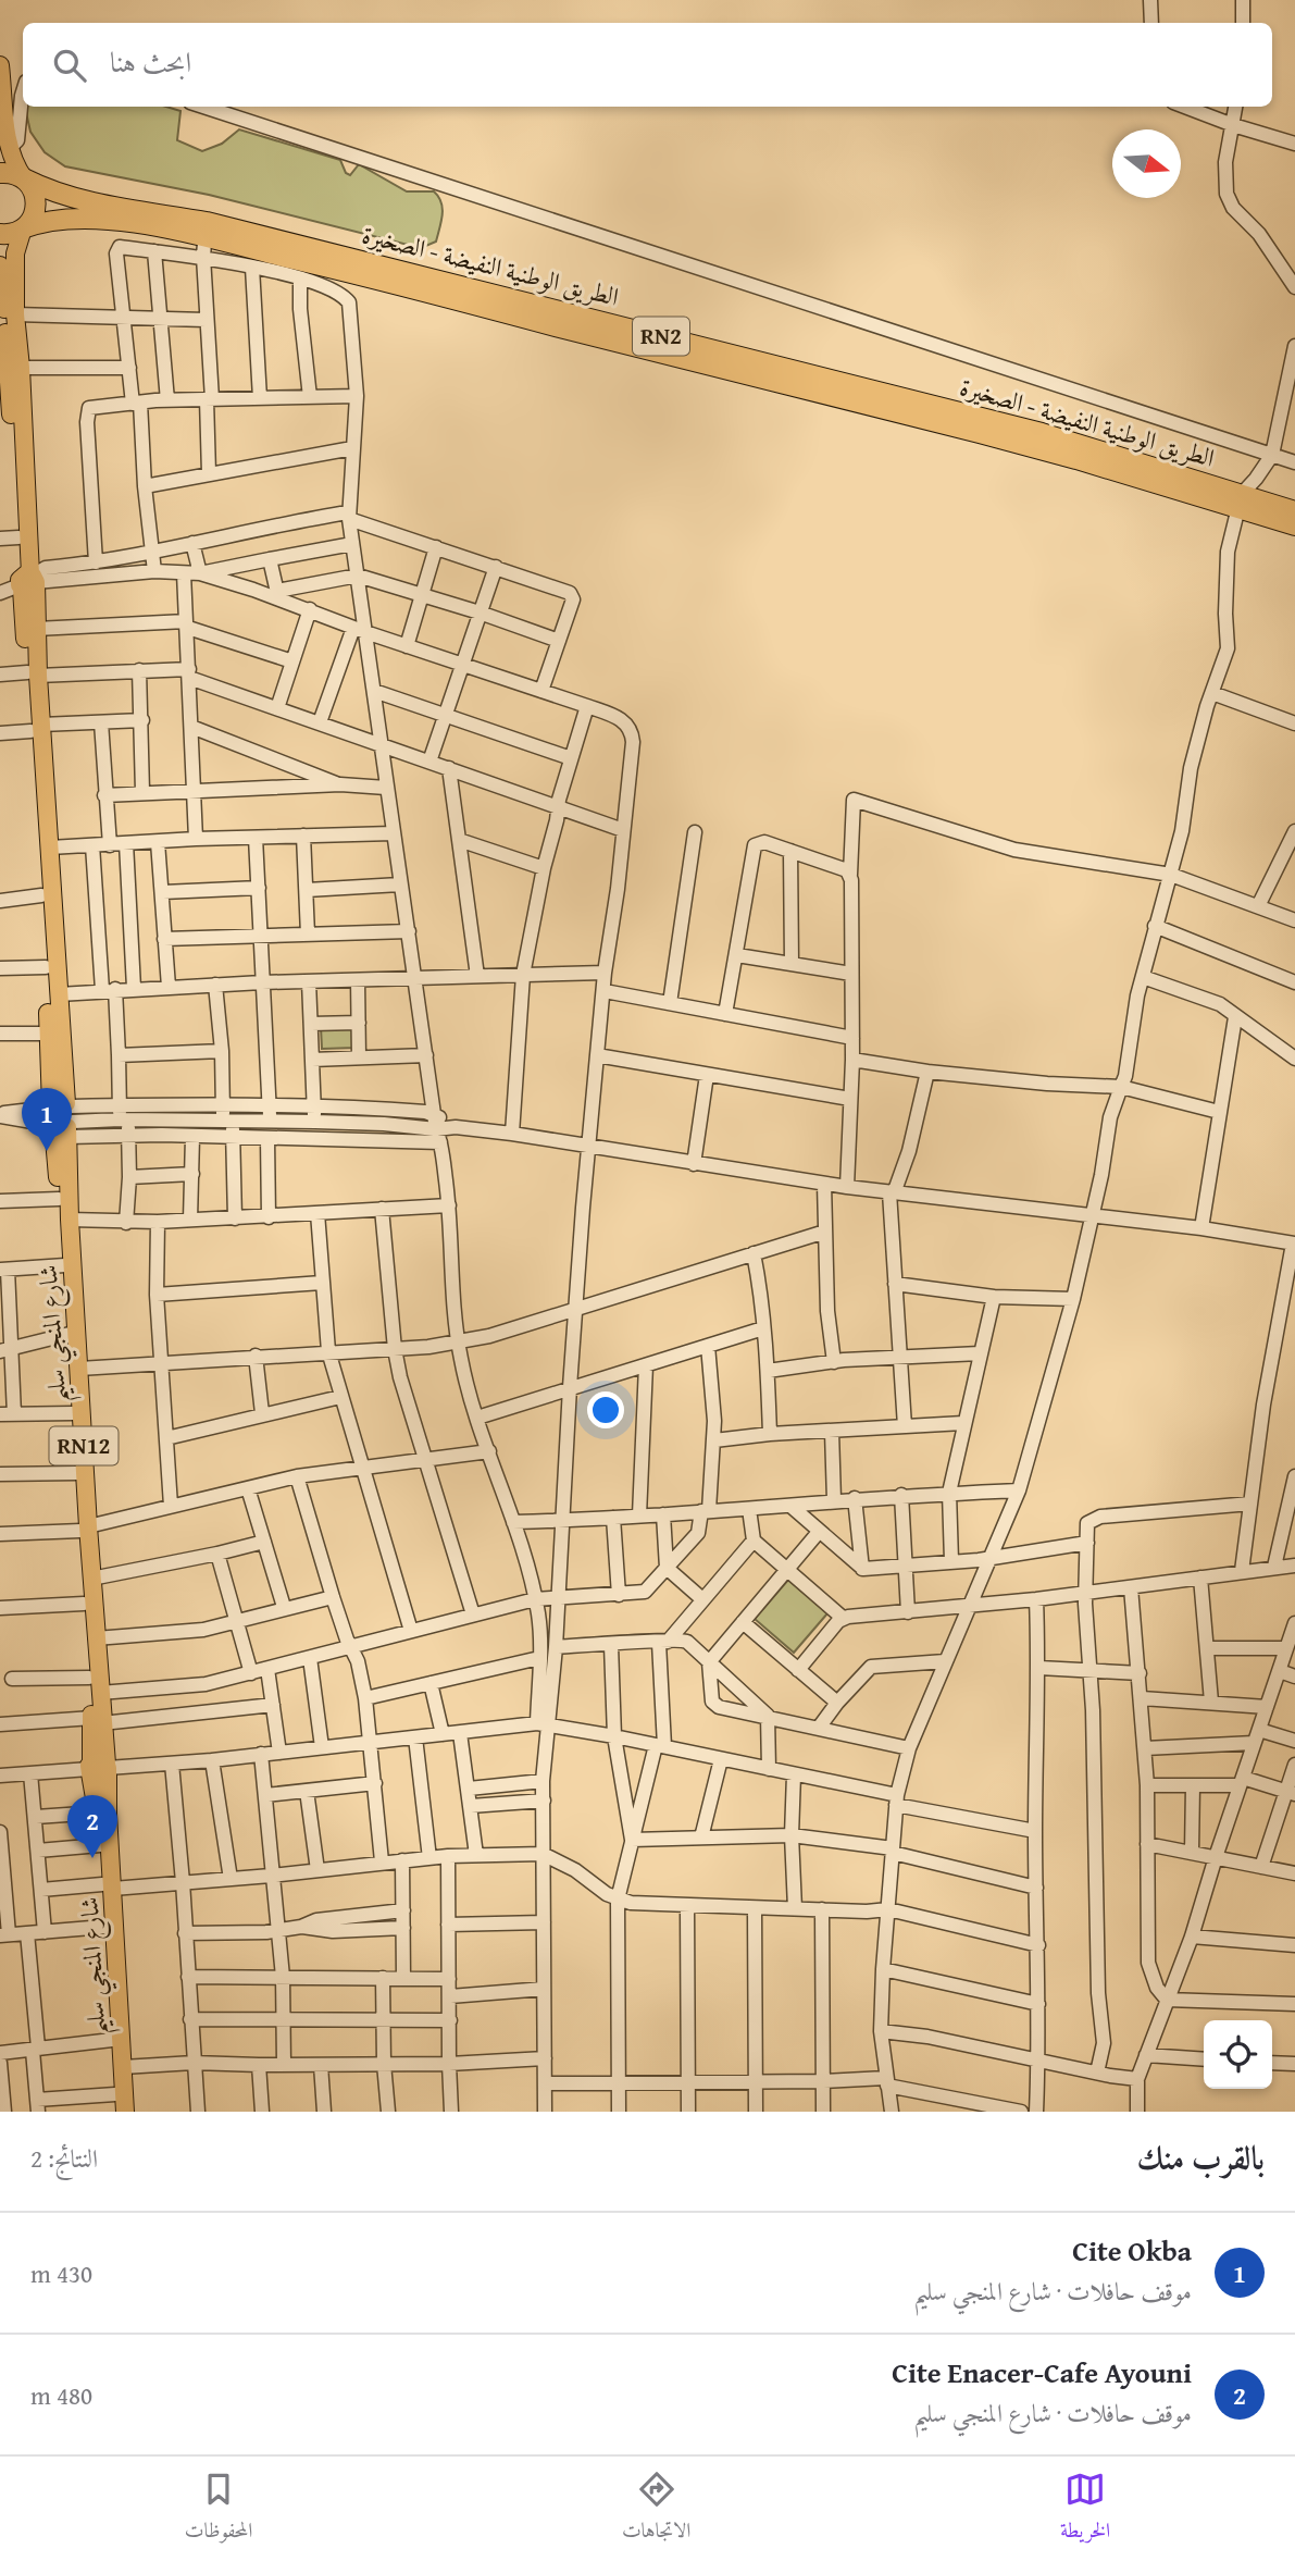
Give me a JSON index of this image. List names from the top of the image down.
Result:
{
  "streets": {
    "highway": ["الطريق الوطنية النفيضة - الصخيرة", "RN2"],
    "main road": ["شارع المنجي سليم", "RN12"]
  },
  "crossings": [
    ["الطريق الوطنية النفيضة - الصخيرة", "شارع المنجي سليم"]
  ],
  "north": "right",
  "page": {
    "search": "ابحث هنا",
    "pins": ["1", "2"],
    "heading": ["بالقرب منك", "النتائج: 2"],
    "list": [
      {
        "mark": "1",
        "name": "Cite Okba",
        "note": "موقف حافلات · شارع المنجي سليم",
        "value": "430 m"
      },
      {
        "mark": "2",
        "name": "Cite Enacer-Cafe Ayouni",
        "note": "موقف حافلات · شارع المنجي سليم",
        "value": "480 m"
      }
    ],
    "nav": ["الخريطة", "الاتجاهات", "المحفوظات"]
  }
}
